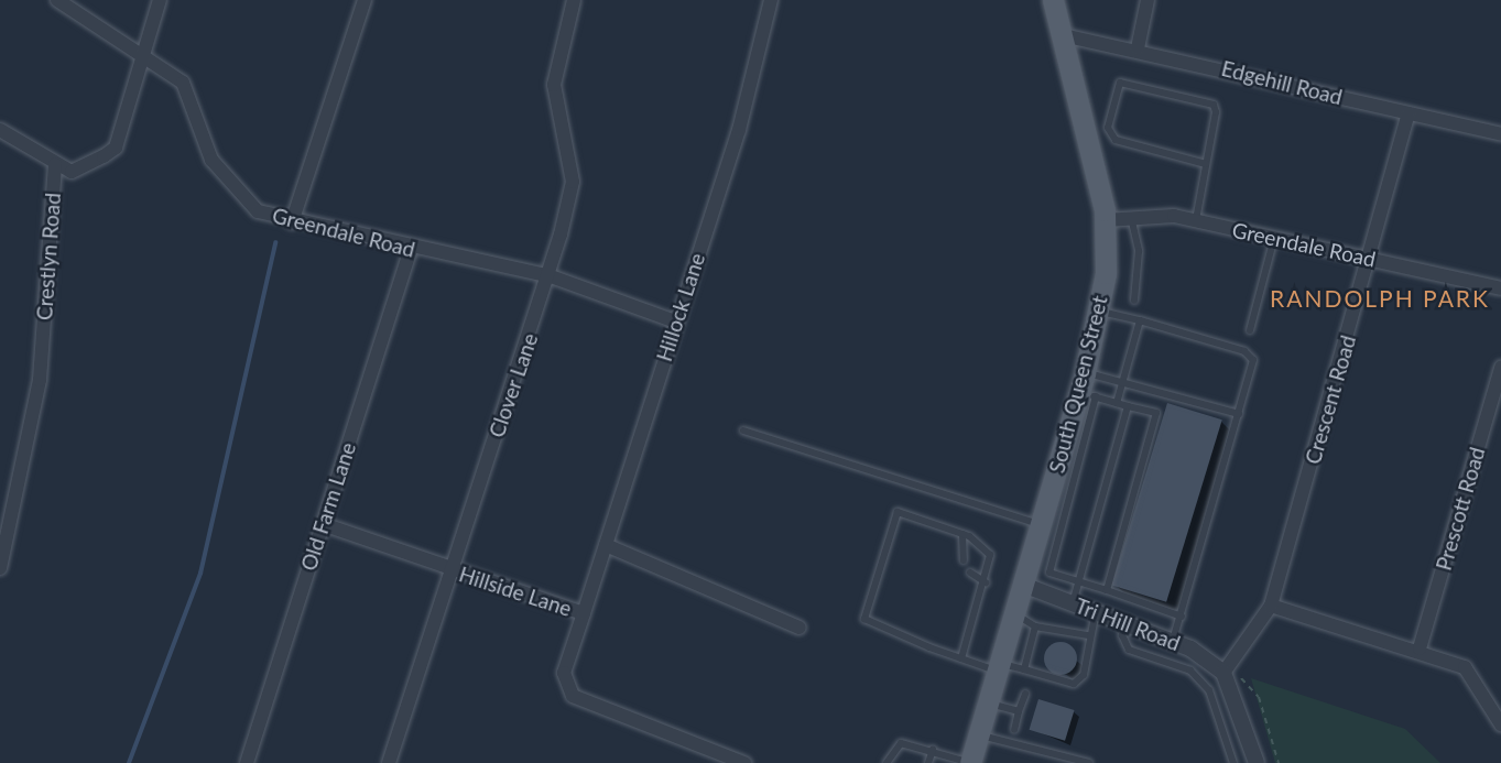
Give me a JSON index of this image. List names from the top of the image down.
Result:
{
  "streets": {
    "main road": ["South Queen Street"],
    "street": [
      "Edgehill Road",
      "Greendale Road",
      "Crestlyn Road",
      "Hillock Lane",
      "Clover Lane",
      "Crescent Road",
      "Old Farm Lane",
      "Prescott Road",
      "Hillside Lane",
      "Tri Hill Road"
    ]
  },
  "crossings": [
    ["Edgehill Road", "South Queen Street"],
    ["Edgehill Road", "Crescent Road"],
    ["Greendale Road", "Crestlyn Road"],
    ["Greendale Road", "Hillock Lane"],
    ["Greendale Road", "South Queen Street"],
    ["Greendale Road", "Clover Lane"],
    ["Greendale Road", "Crescent Road"],
    ["Greendale Road", "Old Farm Lane"],
    ["Hillock Lane", "Hillside Lane"],
    ["South Queen Street", "Tri Hill Road"],
    ["Clover Lane", "Hillside Lane"],
    ["Crescent Road", "Tri Hill Road"],
    ["Old Farm Lane", "Hillside Lane"]
  ],
  "districts": ["RANDOLPH PARK"]
}
